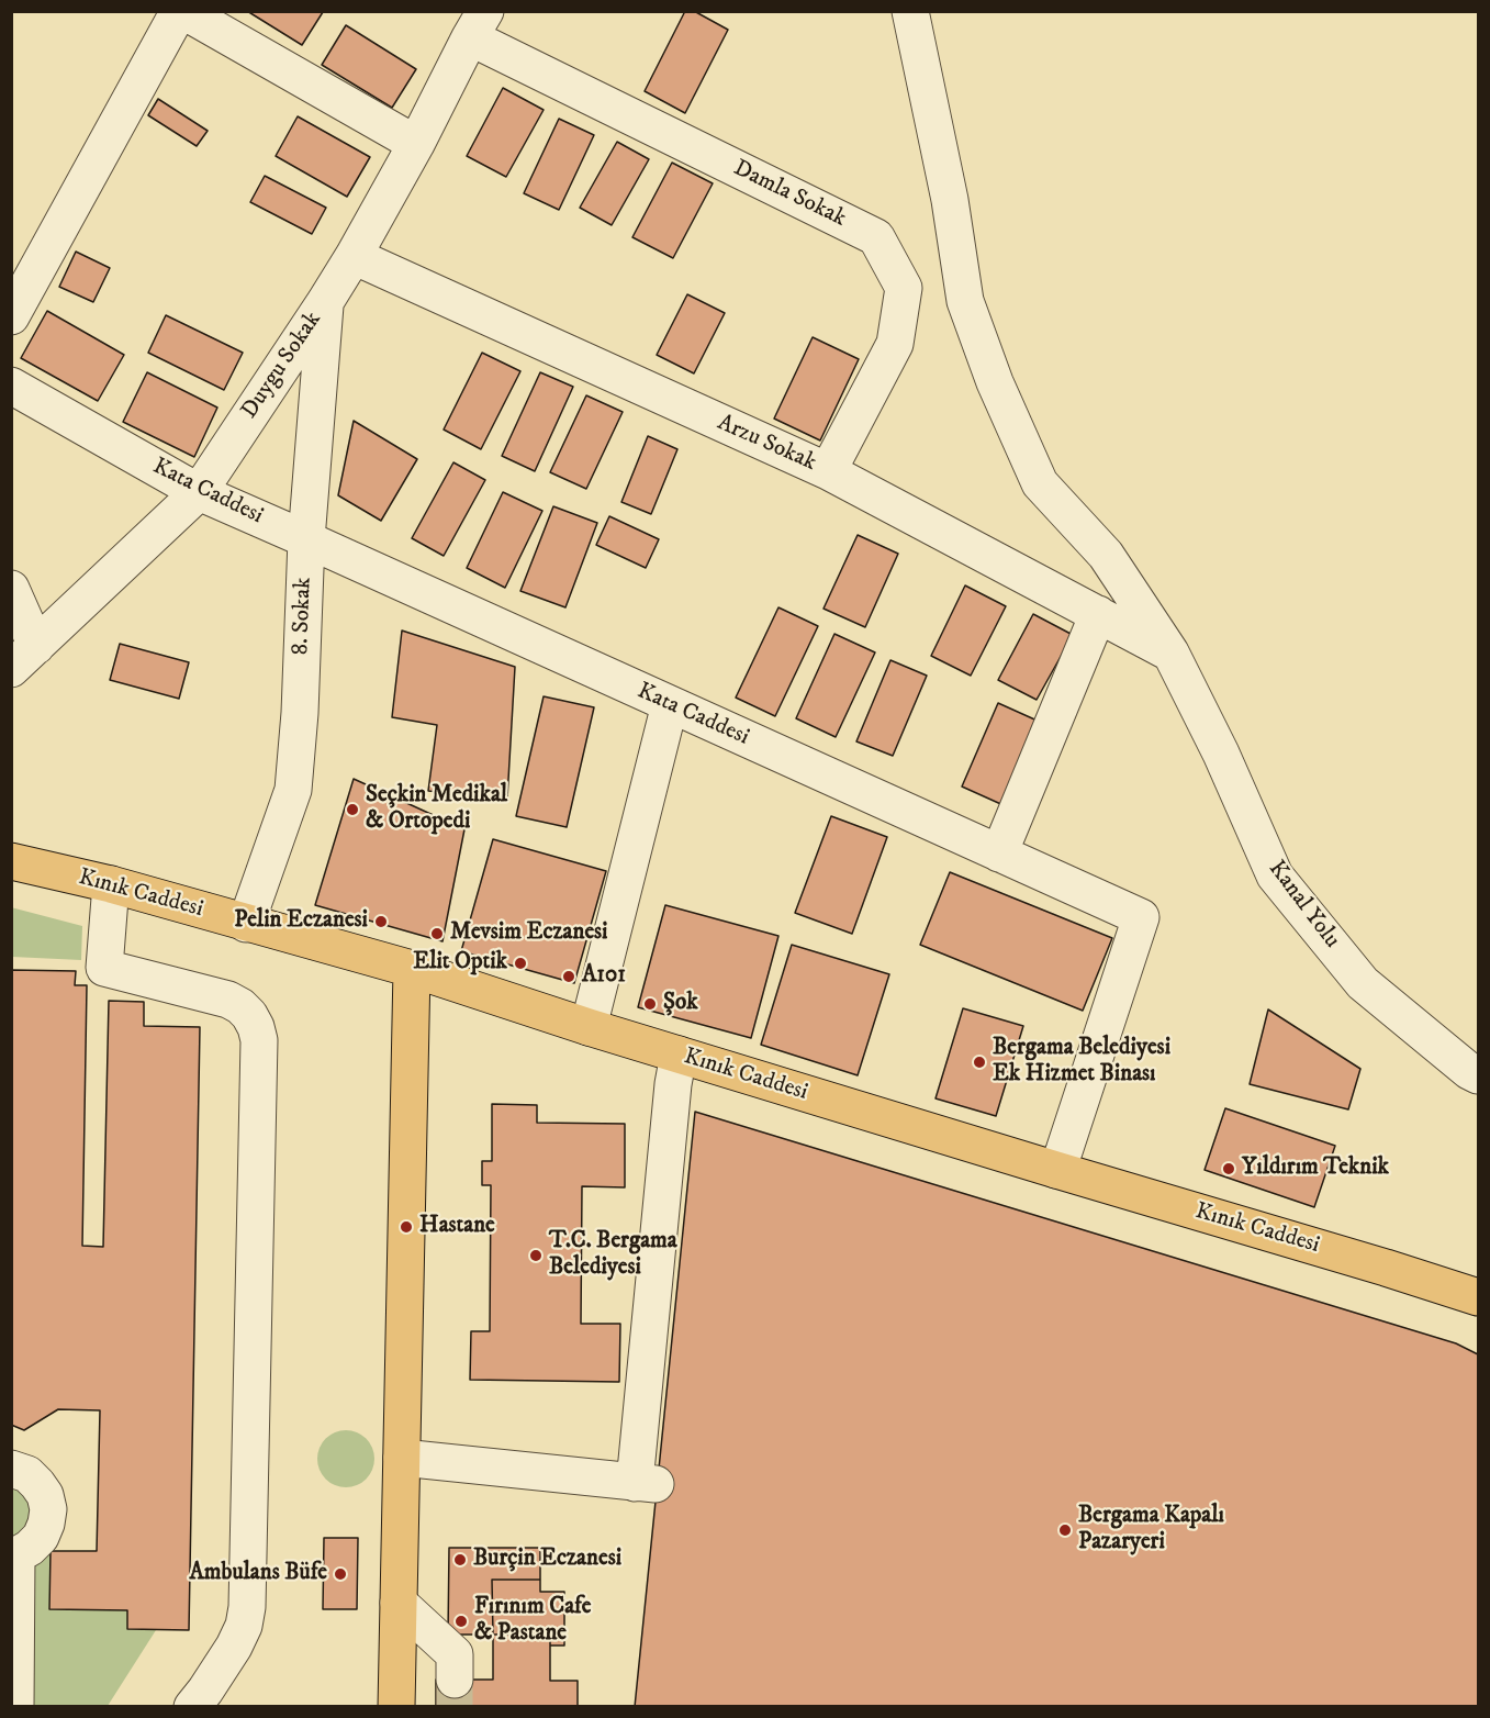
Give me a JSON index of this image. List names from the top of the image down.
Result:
{
  "streets": {
    "main road": ["Kınık Caddesi"],
    "street": [
      "Damla Sokak",
      "Duygu Sokak",
      "Arzu Sokak",
      "Kata Caddesi",
      "8. Sokak",
      "Kanal Yolu"
    ]
  },
  "crossings": [
    ["Damla Sokak", "Duygu Sokak"],
    ["Damla Sokak", "Arzu Sokak"],
    ["Duygu Sokak", "Arzu Sokak"],
    ["Duygu Sokak", "Kata Caddesi"],
    ["Duygu Sokak", "8. Sokak"],
    ["Arzu Sokak", "Kanal Yolu"],
    ["Kata Caddesi", "8. Sokak"],
    ["Kata Caddesi", "Kınık Caddesi"],
    ["8. Sokak", "Kınık Caddesi"]
  ],
  "places": [
    "Seçkin Medikal & Ortopedi",
    "Pelin Eczanesi",
    "Mevsim Eczanesi",
    "Elit Optik",
    "A101",
    "Şok",
    "Bergama Belediyesi Ek Hizmet Binası",
    "Yıldırım Teknik",
    "Hastane",
    "T.C. Bergama Belediyesi",
    "Bergama Kapalı Pazaryeri",
    "Burçin Eczanesi",
    "Ambulans Büfe",
    "Fırınım Cafe & Pastane"
  ]
}
